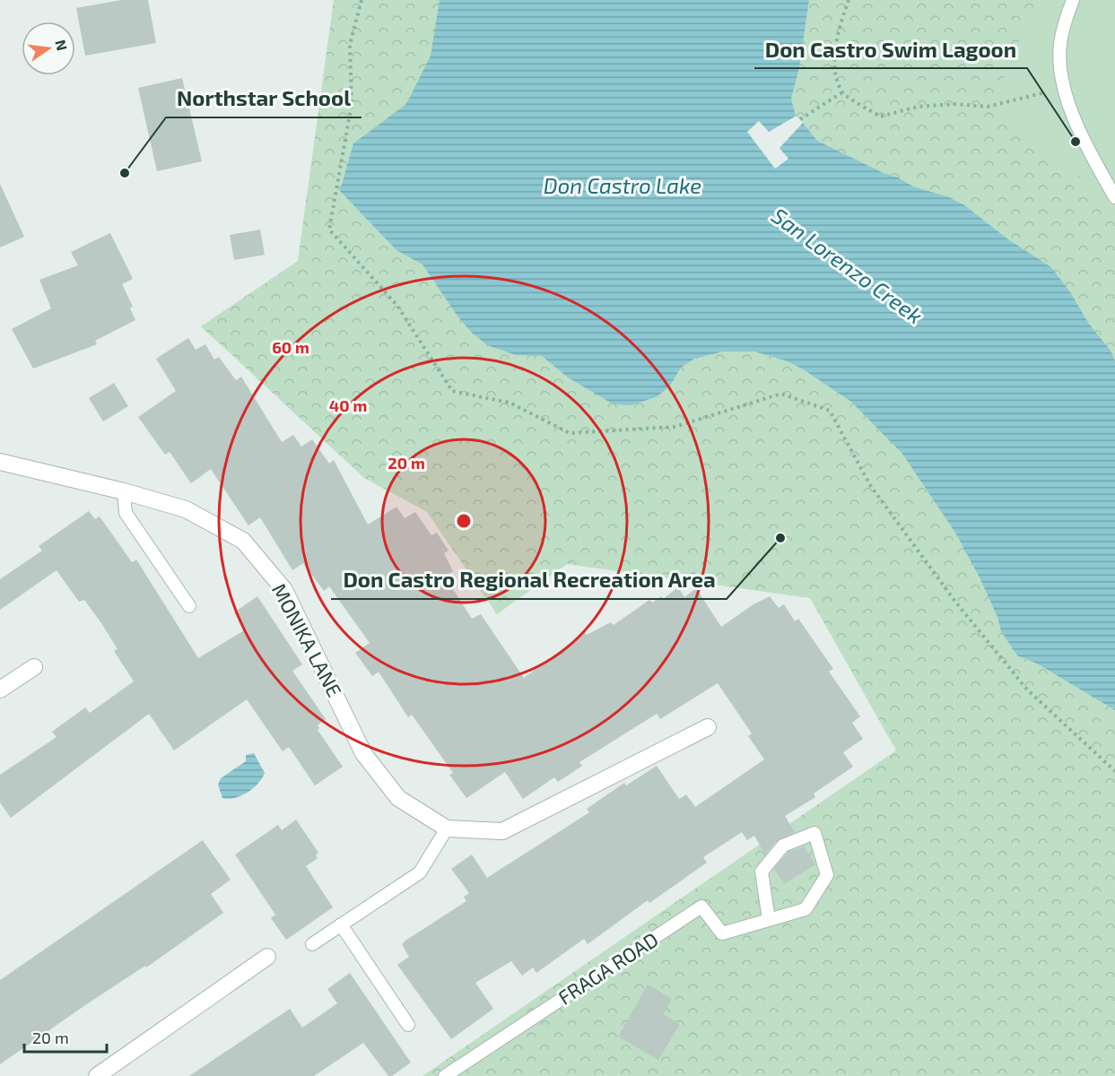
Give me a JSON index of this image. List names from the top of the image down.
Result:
{
  "streets": {
    "street": ["MONIKA LANE"],
    "lane": ["FRAGA ROAD"]
  },
  "water": ["Don Castro Lake", "San Lorenzo Creek"],
  "places": ["Don Castro Swim Lagoon", "Northstar School", "Don Castro Regional Recreation Area"],
  "scale_bar": "20 m",
  "north": "right",
  "rings": ["60 m", "40 m", "20 m"]
}
